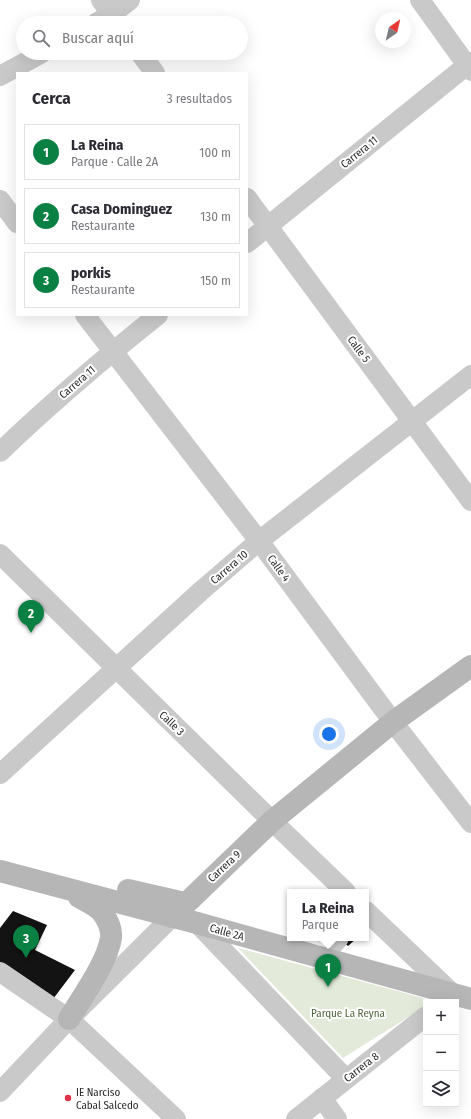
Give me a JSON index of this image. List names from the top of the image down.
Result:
{
  "streets": {
    "main road": ["Carrera 9", "Calle 2A"],
    "street": [
      "Carrera 11",
      "Calle 5",
      "Carrera 10",
      "Calle 4",
      "Calle 3",
      "Carrera 8"
    ]
  },
  "crossings": [
    ["Carrera 11", "Calle 5"],
    ["Carrera 11", "Calle 4"],
    ["Calle 5", "Carrera 10"],
    ["Carrera 10", "Calle 4"],
    ["Carrera 10", "Calle 3"],
    ["Calle 4", "Carrera 9"],
    ["Calle 3", "Carrera 9"],
    ["Carrera 9", "Calle 2A"]
  ],
  "parks": ["Parque La Reyna"],
  "places": ["IE Narciso Cabal Salcedo"],
  "north": "top right",
  "page": {
    "search": "Buscar aquí",
    "heading": ["Cerca", "3 resultados"],
    "list": [
      {
        "mark": "1",
        "name": "La Reina",
        "note": "Parque · Calle 2A",
        "value": "100 m"
      },
      {
        "mark": "2",
        "name": "Casa Dominguez",
        "note": "Restaurante",
        "value": "130 m"
      },
      {
        "mark": "3",
        "name": "porkis",
        "note": "Restaurante",
        "value": "150 m"
      }
    ],
    "pins": ["2", "3", "1"],
    "popup": ["La Reina", "Parque"],
    "map_buttons": ["+", "−"]
  }
}
